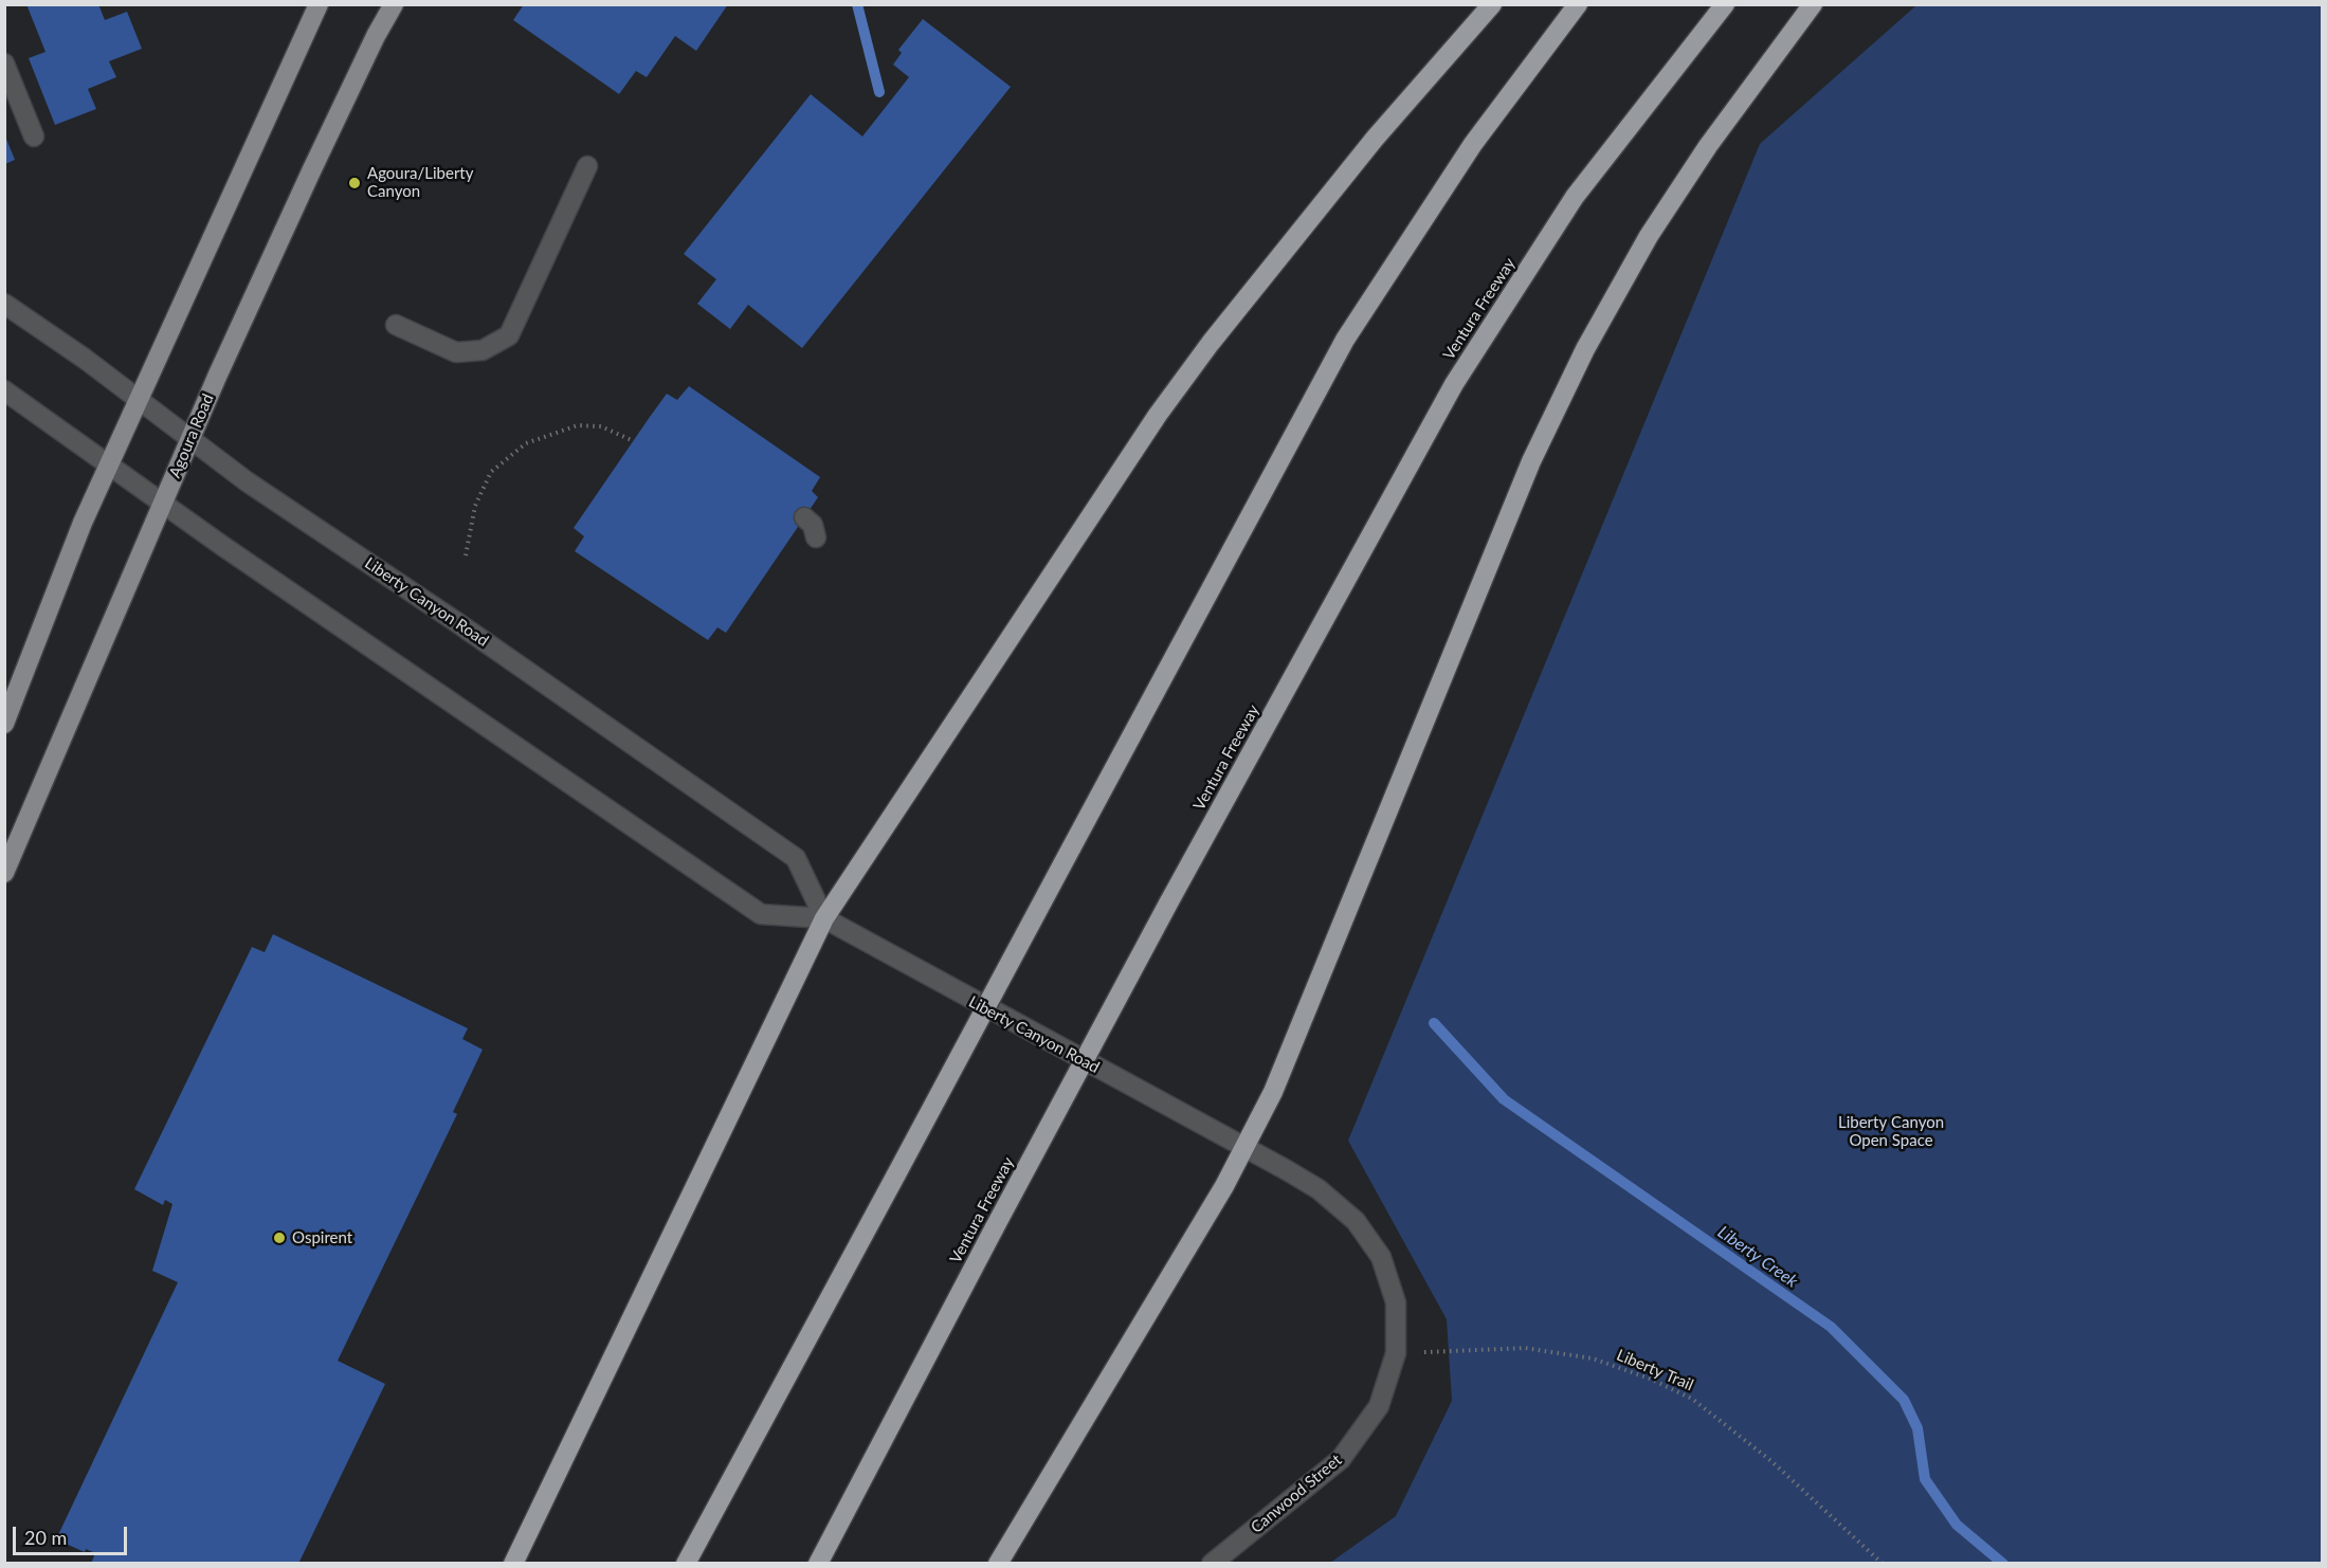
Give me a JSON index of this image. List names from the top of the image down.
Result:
{
  "streets": {
    "highway": ["Ventura Freeway"],
    "main road": ["Agoura Road"],
    "street": ["Liberty Canyon Road", "Canwood Street"],
    "path": ["Liberty Trail"]
  },
  "crossings": [
    ["Agoura Road", "Liberty Canyon Road"],
    ["Liberty Canyon Road", "Canwood Street"],
    ["Liberty Trail", "Canwood Street"]
  ],
  "water": ["Liberty Creek"],
  "parks": ["Liberty Canyon Open Space"],
  "places": ["Agoura/Liberty Canyon", "Ospirent"],
  "scale_bar": "20 m"
}
